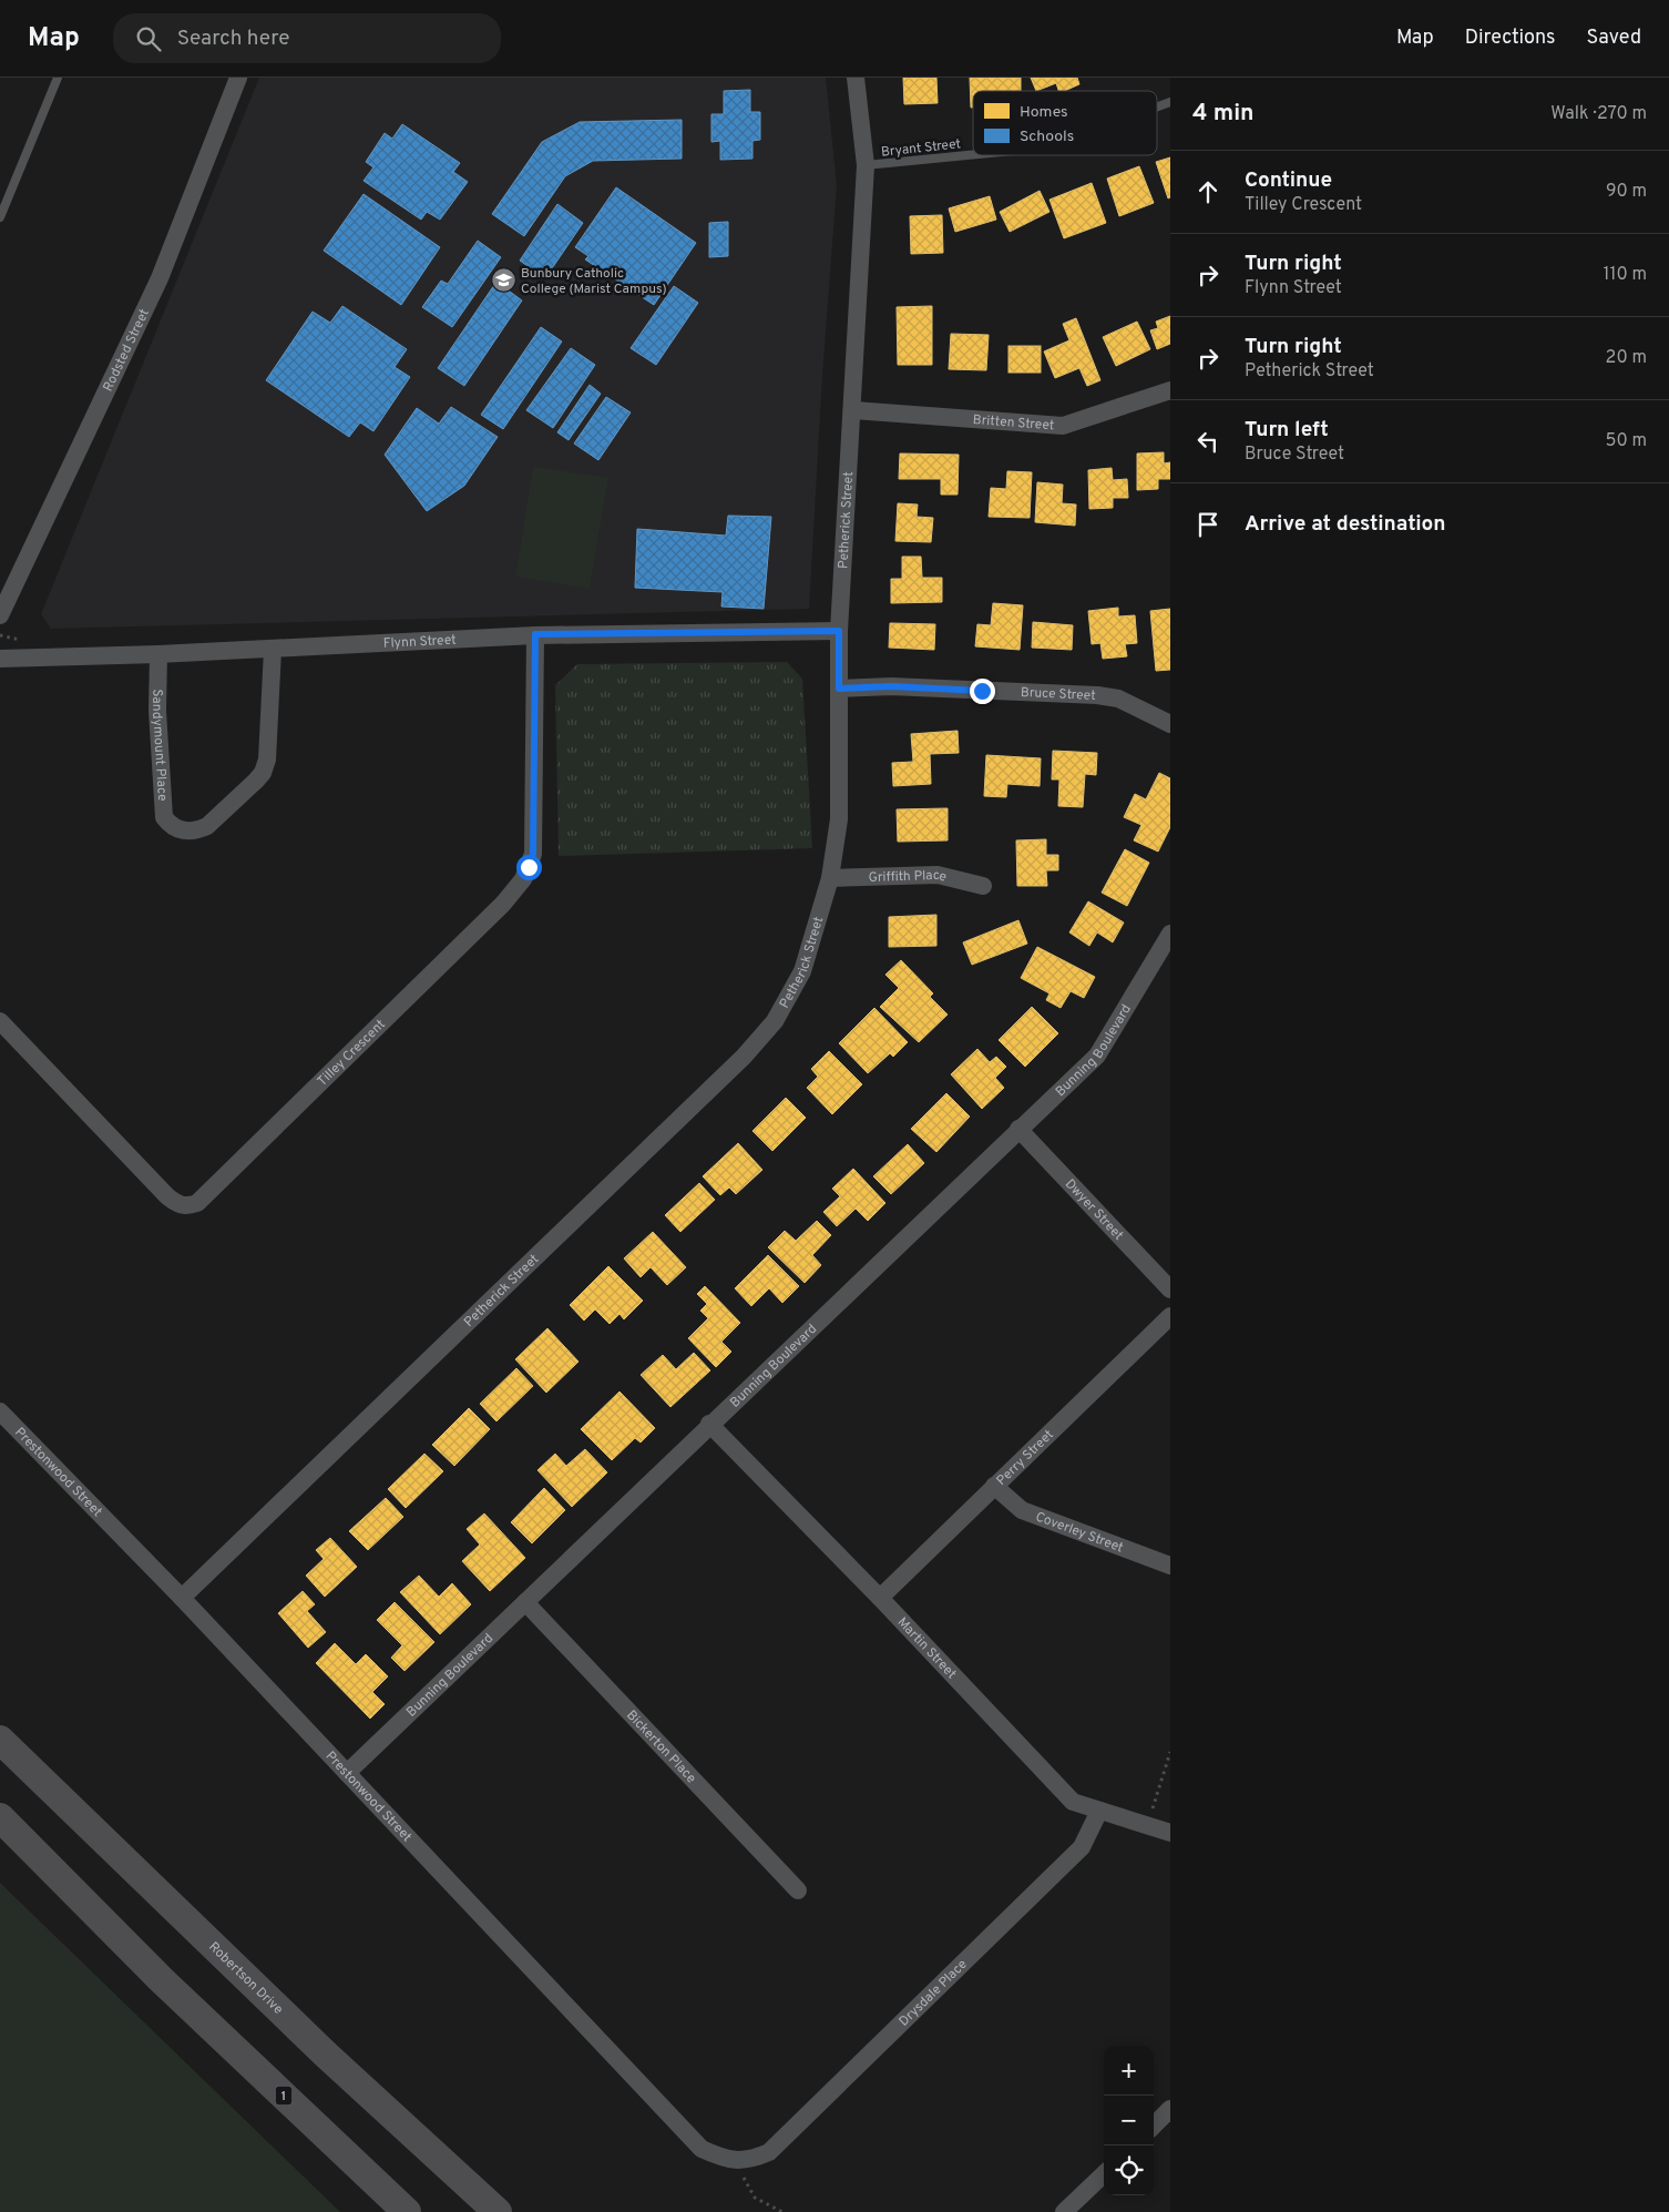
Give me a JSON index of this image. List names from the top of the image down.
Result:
{
  "streets": {
    "highway": ["Robertson Drive", "1"],
    "street": [
      "Rodsted Street",
      "Britten Street",
      "Petherick Street",
      "Flynn Street",
      "Bruce Street",
      "Sandymount Place",
      "Griffith Place",
      "Bunning Boulevard",
      "Tilley Crescent",
      "Dwyer Street",
      "Perry Street",
      "Prestonwood Street",
      "Coverley Street",
      "Martin Street",
      "Bickerton Place",
      "Drysdale Place"
    ],
    "lane": ["Bryant Street"]
  },
  "crossings": [
    ["Bryant Street", "Petherick Street"],
    ["Britten Street", "Petherick Street"],
    ["Petherick Street", "Flynn Street"],
    ["Petherick Street", "Bruce Street"],
    ["Petherick Street", "Griffith Place"],
    ["Petherick Street", "Prestonwood Street"],
    ["Flynn Street", "Sandymount Place"],
    ["Flynn Street", "Tilley Crescent"],
    ["Bunning Boulevard", "Dwyer Street"],
    ["Bunning Boulevard", "Prestonwood Street"],
    ["Bunning Boulevard", "Martin Street"],
    ["Bunning Boulevard", "Bickerton Place"],
    ["Perry Street", "Coverley Street"],
    ["Perry Street", "Martin Street"],
    ["Prestonwood Street", "Drysdale Place"],
    ["Martin Street", "Drysdale Place"]
  ],
  "places": {
    "school or university": ["Bunbury Catholic College (Marist Campus)"]
  },
  "legend": ["Homes", "Schools"],
  "page": {
    "header": "Map",
    "search": "Search here",
    "nav": ["Map", "Directions", "Saved"],
    "heading": ["4 min", "Walk · 270 m"],
    "list": [
      ["Continue", "Tilley Crescent", "90 m"],
      ["Turn right", "Flynn Street", "110 m"],
      ["Turn right", "Petherick Street", "20 m"],
      ["Turn left", "Bruce Street", "50 m"],
      "Arrive at destination"
    ],
    "map_buttons": ["+", "−"]
  }
}
